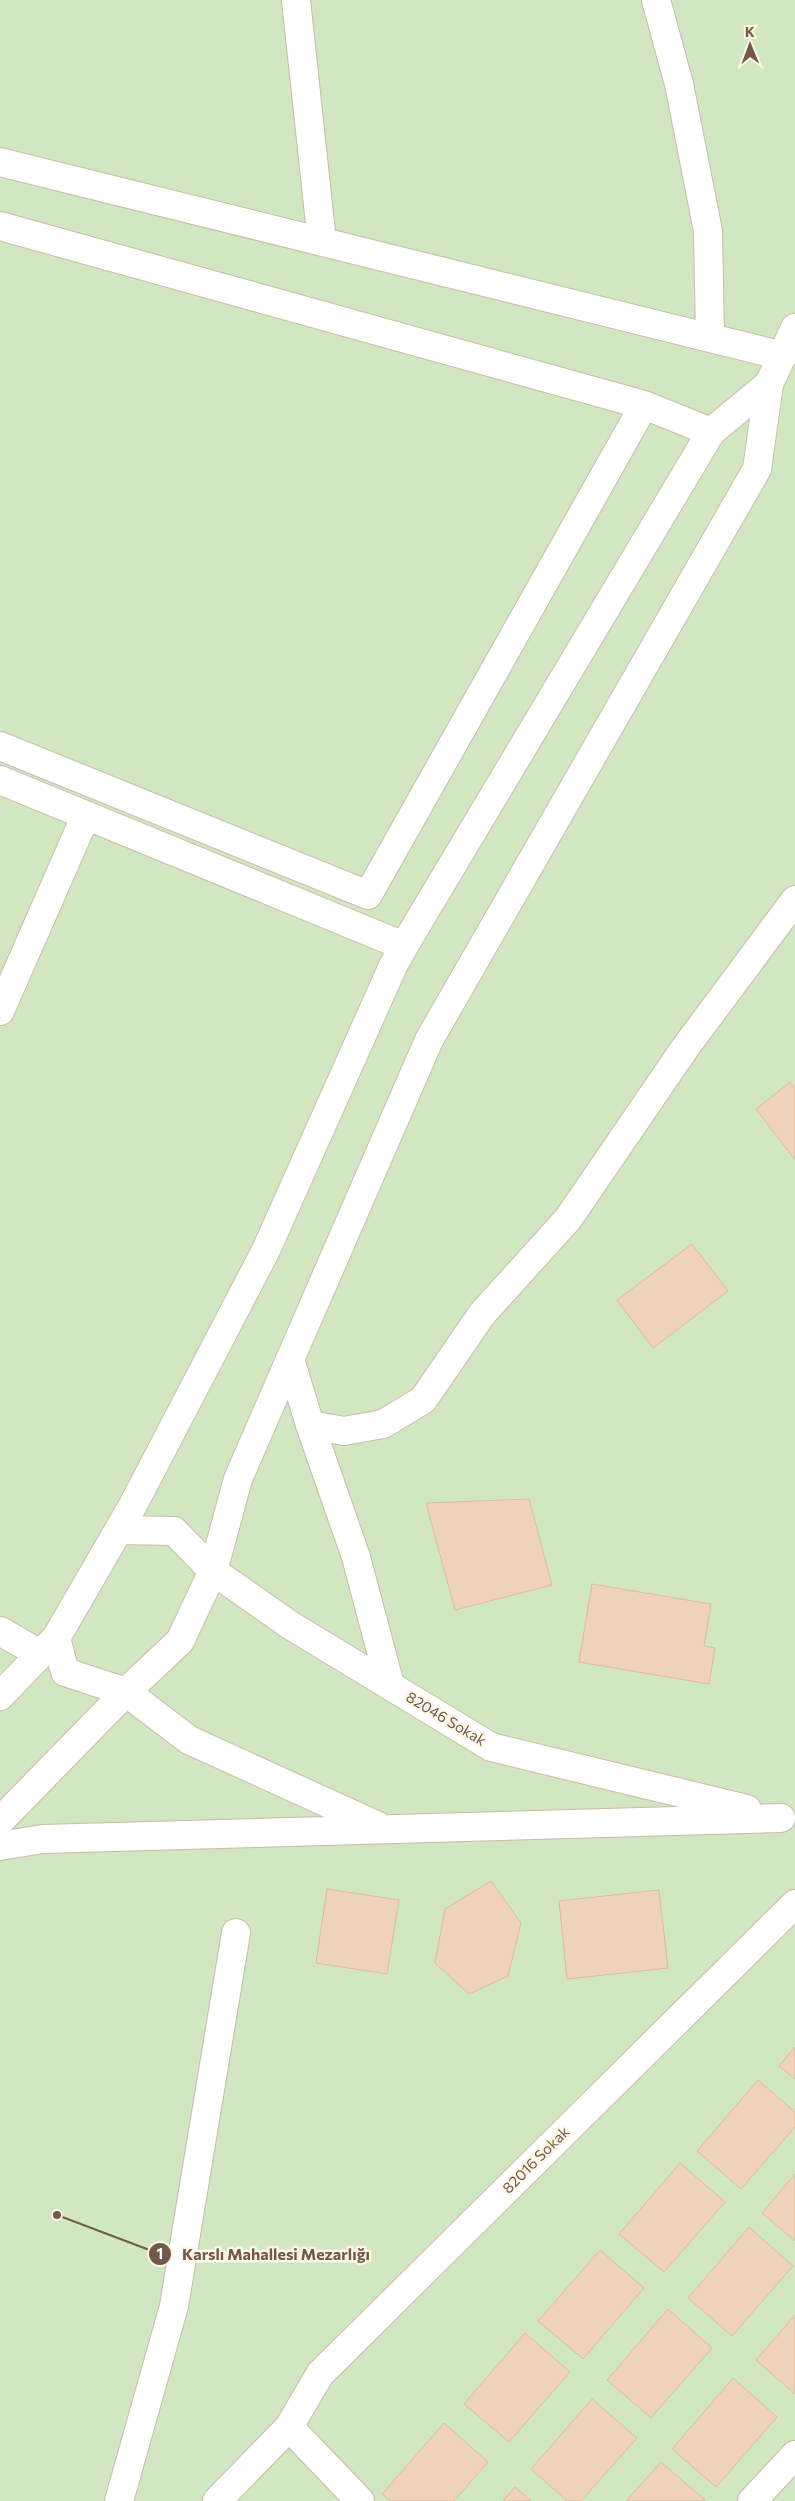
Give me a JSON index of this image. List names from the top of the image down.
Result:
{
  "streets": {
    "street": ["82046 Sokak", "82016 Sokak"]
  },
  "places": ["Karslı Mahallesi Mezarlığı"],
  "north": "top"
}
